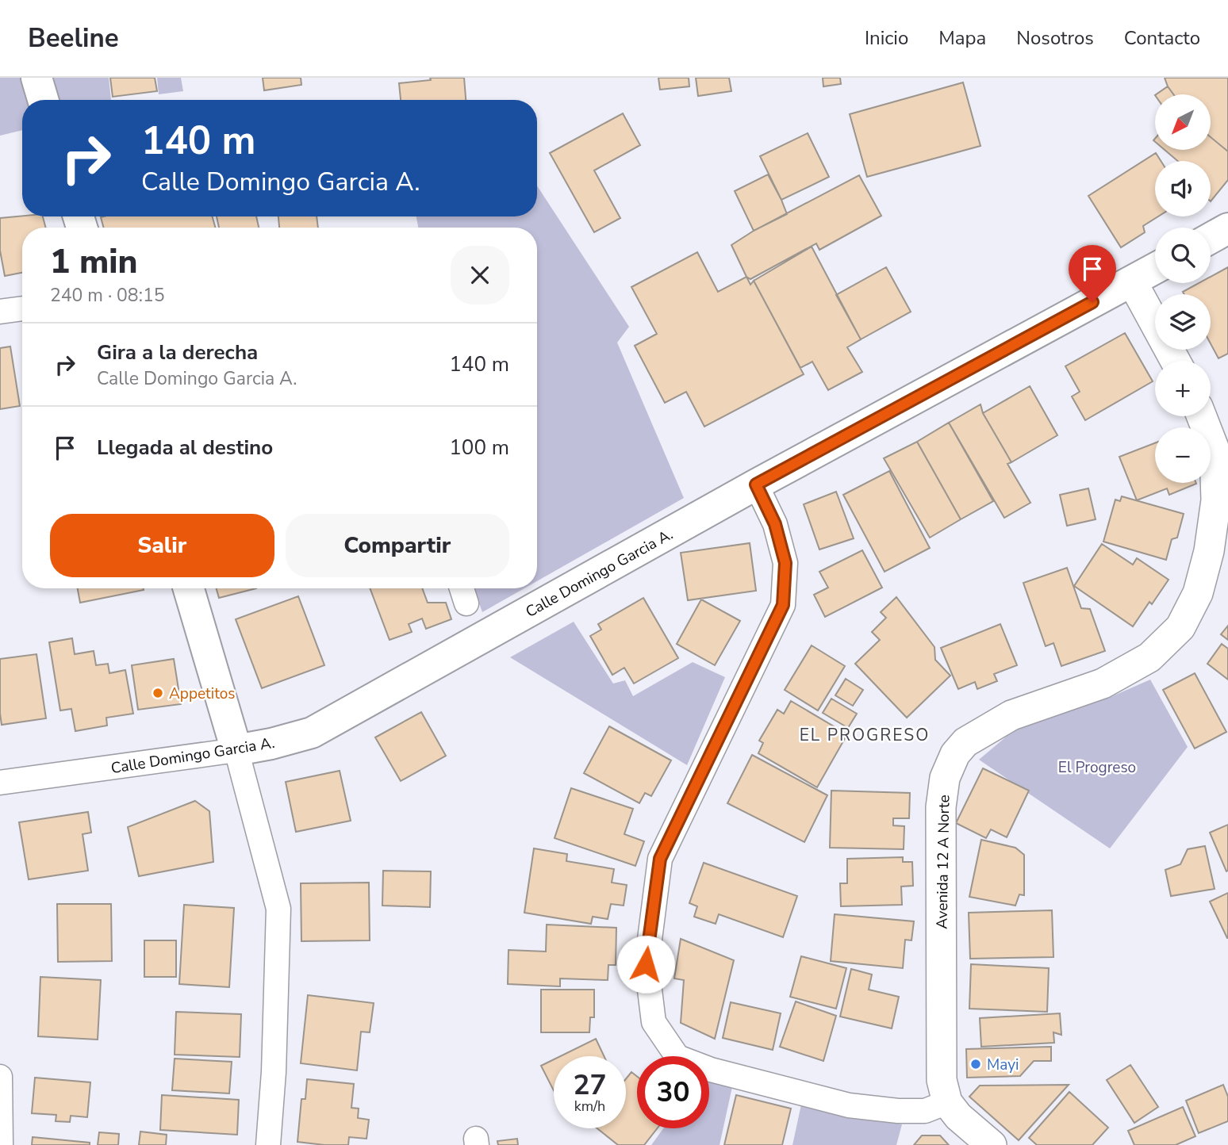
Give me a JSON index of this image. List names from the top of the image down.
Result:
{
  "streets": {
    "main road": ["Calle Domingo Garcia A."],
    "street": ["Avenida 12 A Norte"]
  },
  "districts": ["EL PROGRESO"],
  "parks": ["El Progreso"],
  "places": ["Appetitos", "Mayi"],
  "north": "bottom left",
  "page": {
    "header": "Beeline",
    "nav": [
      "Inicio",
      "Mapa",
      "Nosotros",
      "Contacto"
    ],
    "map_buttons": ["+", "−"],
    "turn": ["140 m", "Calle Domingo Garcia A."],
    "heading": ["1 min", "240 m · 08:15"],
    "list": [
      {
        "name": "Gira a la derecha",
        "note": "Calle Domingo Garcia A.",
        "value": "140 m"
      },
      {
        "name": "Llegada al destino",
        "value": "100 m"
      }
    ],
    "buttons": ["Salir", "Compartir"],
    "speed": "27 km/h",
    "limit": "30"
  }
}
